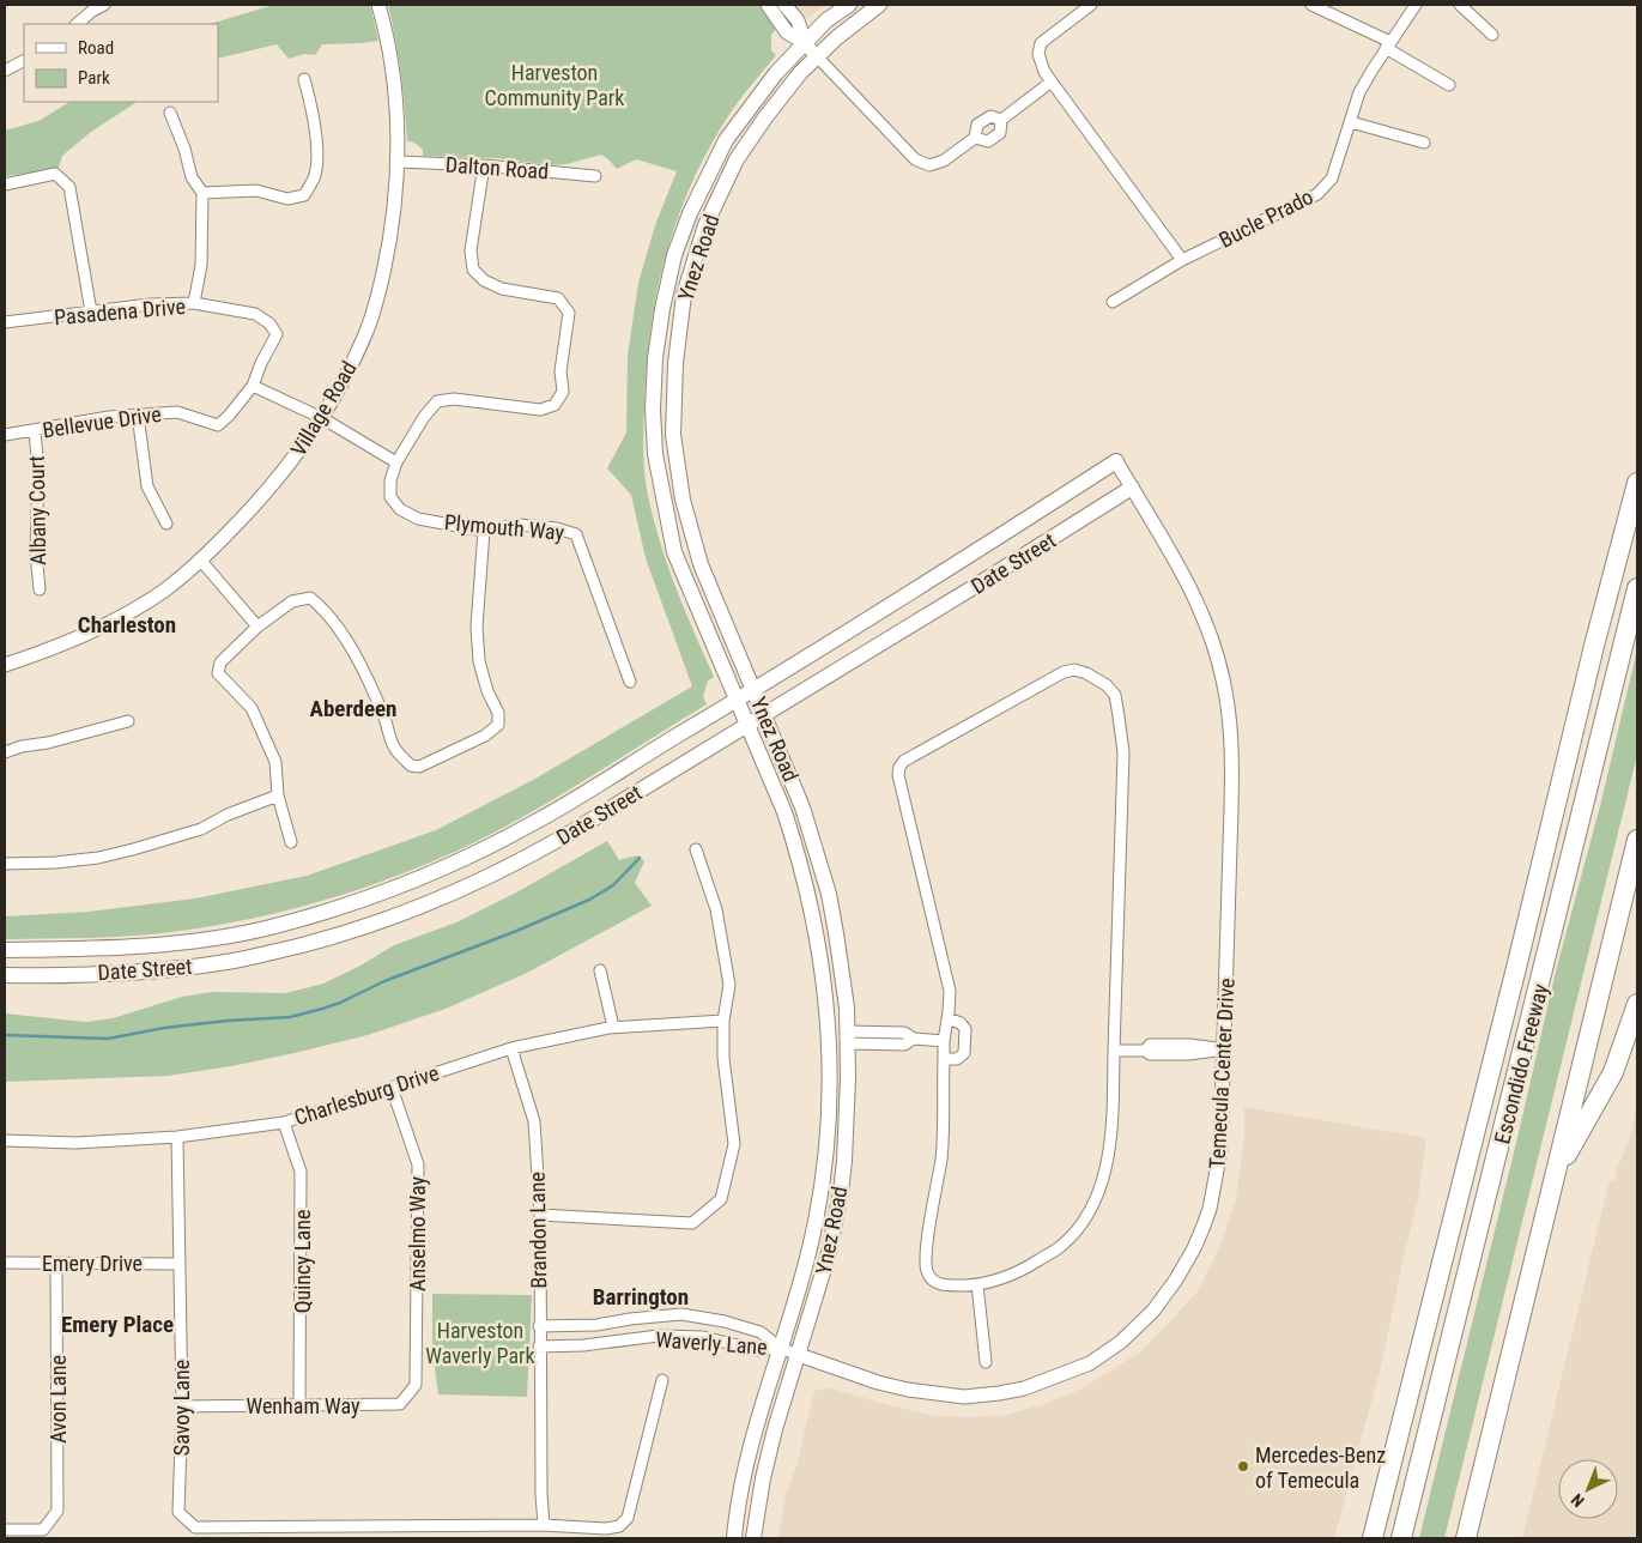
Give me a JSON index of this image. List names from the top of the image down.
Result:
{
  "streets": {
    "highway": ["Escondido Freeway"],
    "main road": ["Ynez Road", "Date Street"],
    "street": [
      "Dalton Road",
      "Bucle Prado",
      "Pasadena Drive",
      "Village Road",
      "Bellevue Drive",
      "Albany Court",
      "Plymouth Way",
      "Temecula Center Drive",
      "Charlesburg Drive",
      "Brandon Lane",
      "Anselmo Way",
      "Quincy Lane",
      "Emery Drive",
      "Waverly Lane",
      "Avon Lane",
      "Wenham Way",
      "Savoy Lane"
    ]
  },
  "crossings": [
    ["Dalton Road", "Village Road"],
    ["Ynez Road", "Date Street"],
    ["Ynez Road", "Temecula Center Drive"],
    ["Ynez Road", "Waverly Lane"],
    ["Pasadena Drive", "Bellevue Drive"],
    ["Bellevue Drive", "Albany Court"],
    ["Date Street", "Temecula Center Drive"],
    ["Charlesburg Drive", "Brandon Lane"],
    ["Charlesburg Drive", "Anselmo Way"],
    ["Charlesburg Drive", "Quincy Lane"],
    ["Charlesburg Drive", "Savoy Lane"],
    ["Brandon Lane", "Waverly Lane"],
    ["Brandon Lane", "Savoy Lane"],
    ["Anselmo Way", "Wenham Way"],
    ["Quincy Lane", "Wenham Way"],
    ["Emery Drive", "Avon Lane"],
    ["Emery Drive", "Savoy Lane"],
    ["Wenham Way", "Savoy Lane"]
  ],
  "districts": [
    "Charleston",
    "Aberdeen",
    "Barrington",
    "Emery Place"
  ],
  "parks": ["Harveston Community Park", "Harveston Waverly Park"],
  "places": ["Mercedes-Benz of Temecula"],
  "legend": ["Road", "Park"],
  "north": "bottom left"
}
